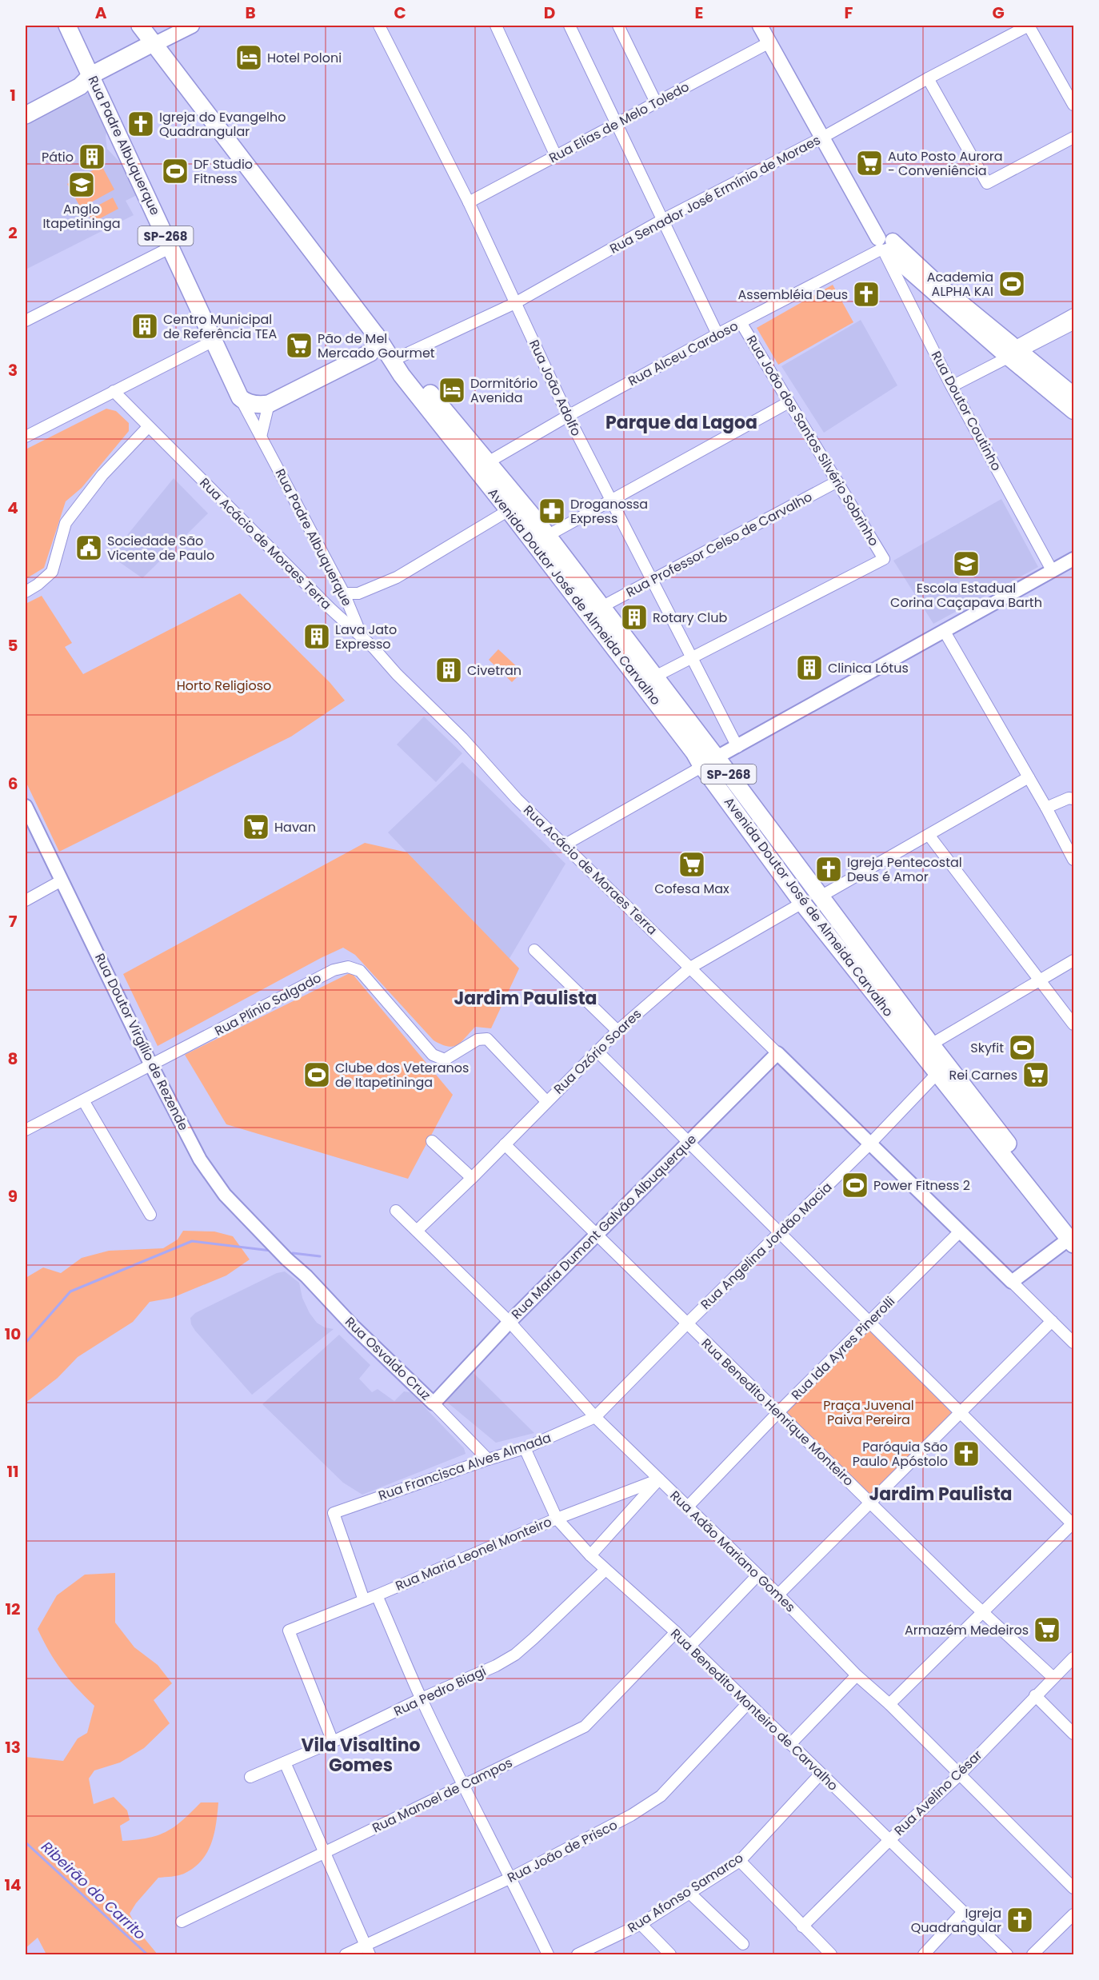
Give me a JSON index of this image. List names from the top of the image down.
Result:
{
  "streets": {
    "main road": [
      "Rua Padre Albuquerque",
      "SP-268",
      "Rua Doutor Coutinho",
      "Avenida Doutor José de Almeida Carvalho"
    ],
    "street": [
      "Rua Elias de Melo Toledo",
      "Rua Senador José Ermínio de Moraes",
      "Rua Alceu Cardoso",
      "Rua João Adolfo",
      "Rua João dos Santos Silvério Sobrinho",
      "Rua Acácio de Moraes Terra",
      "Rua Professor Celso de Carvalho",
      "Rua Plínio Salgado",
      "Rua Doutor Virgílio de Rezende",
      "Rua Ozório Soares",
      "Rua Maria Dumont Galvão Albuquerque",
      "Rua Angelina Jordão Macia",
      "Rua Ida Ayres Pinerolli",
      "Rua Osvaldo Cruz",
      "Rua Benedito Henrique Monteiro",
      "Rua Francisca Alves Almada",
      "Rua Adão Mariano Gomes",
      "Rua Maria Leonel Monteiro",
      "Rua Pedro Biagi",
      "Rua Benedito Monteiro de Carvalho",
      "Rua Avelino César",
      "Rua Manoel de Campos",
      "Rua João de Prisco",
      "Rua Afonso Samarco"
    ]
  },
  "crossings": [
    ["Rua Elias de Melo Toledo", "Rua João Adolfo"],
    ["Rua Elias de Melo Toledo", "Rua Doutor Coutinho"],
    ["Rua Padre Albuquerque", "Rua Acácio de Moraes Terra"],
    ["Rua Senador José Ermínio de Moraes", "Rua João Adolfo"],
    ["Rua Senador José Ermínio de Moraes", "Rua Doutor Coutinho"],
    ["Rua Senador José Ermínio de Moraes", "Avenida Doutor José de Almeida Carvalho"],
    ["Rua Alceu Cardoso", "Rua João Adolfo"],
    ["Rua Alceu Cardoso", "Rua Doutor Coutinho"],
    ["Rua Alceu Cardoso", "Rua João dos Santos Silvério Sobrinho"],
    ["Rua Alceu Cardoso", "Avenida Doutor José de Almeida Carvalho"],
    ["Rua João Adolfo", "Rua João dos Santos Silvério Sobrinho"],
    ["Rua João Adolfo", "Rua Professor Celso de Carvalho"],
    ["Rua João dos Santos Silvério Sobrinho", "Rua Professor Celso de Carvalho"],
    ["Rua Acácio de Moraes Terra", "Rua Ozório Soares"],
    ["Rua Acácio de Moraes Terra", "Rua Maria Dumont Galvão Albuquerque"],
    ["Rua Acácio de Moraes Terra", "Rua Angelina Jordão Macia"],
    ["Rua Acácio de Moraes Terra", "Rua Ida Ayres Pinerolli"],
    ["Rua Professor Celso de Carvalho", "Avenida Doutor José de Almeida Carvalho"],
    ["Avenida Doutor José de Almeida Carvalho", "Rua Ozório Soares"],
    ["Avenida Doutor José de Almeida Carvalho", "Rua Angelina Jordão Macia"],
    ["Rua Plínio Salgado", "Rua Doutor Virgílio de Rezende"],
    ["Rua Plínio Salgado", "Rua Ozório Soares"],
    ["Rua Doutor Virgílio de Rezende", "Rua Osvaldo Cruz"],
    ["Rua Ozório Soares", "Rua Benedito Henrique Monteiro"],
    ["Rua Ozório Soares", "Rua Adão Mariano Gomes"],
    ["Rua Maria Dumont Galvão Albuquerque", "Rua Osvaldo Cruz"],
    ["Rua Maria Dumont Galvão Albuquerque", "Rua Benedito Henrique Monteiro"],
    ["Rua Maria Dumont Galvão Albuquerque", "Rua Adão Mariano Gomes"],
    ["Rua Angelina Jordão Macia", "Rua Benedito Henrique Monteiro"],
    ["Rua Angelina Jordão Macia", "Rua Francisca Alves Almada"],
    ["Rua Angelina Jordão Macia", "Rua Adão Mariano Gomes"],
    ["Rua Ida Ayres Pinerolli", "Rua Benedito Henrique Monteiro"],
    ["Rua Ida Ayres Pinerolli", "Rua Adão Mariano Gomes"],
    ["Rua Osvaldo Cruz", "Rua Francisca Alves Almada"],
    ["Rua Benedito Henrique Monteiro", "Rua Avelino César"],
    ["Rua Francisca Alves Almada", "Rua Adão Mariano Gomes"],
    ["Rua Francisca Alves Almada", "Rua Maria Leonel Monteiro"],
    ["Rua Francisca Alves Almada", "Rua Benedito Monteiro de Carvalho"],
    ["Rua Adão Mariano Gomes", "Rua Maria Leonel Monteiro"],
    ["Rua Adão Mariano Gomes", "Rua Avelino César"],
    ["Rua Maria Leonel Monteiro", "Rua Pedro Biagi"],
    ["Rua Maria Leonel Monteiro", "Rua Benedito Monteiro de Carvalho"],
    ["Rua Pedro Biagi", "Rua Benedito Monteiro de Carvalho"],
    ["Rua Benedito Monteiro de Carvalho", "Rua Avelino César"],
    ["Rua Benedito Monteiro de Carvalho", "Rua Manoel de Campos"],
    ["Rua Benedito Monteiro de Carvalho", "Rua João de Prisco"],
    ["Rua Benedito Monteiro de Carvalho", "Rua Afonso Samarco"]
  ],
  "districts": [
    "Parque da Lagoa",
    "Jardim Paulista",
    "Jardim Paulista",
    "Vila Visaltino Gomes"
  ],
  "water": ["Ribeirão do Carrito"],
  "parks": ["Horto Religioso", "Praça Juvenal Paiva Pereira"],
  "places": {
    "hotel": ["Hotel Poloni", "Dormitório Avenida"],
    "church": [
      "Igreja do Evangelho Quadrangular",
      "Assembléia Deus",
      "Igreja Pentecostal Deus é Amor",
      "Paróquia São Paulo Apóstolo",
      "Igreja Quadrangular"
    ],
    "building": [
      "Pátio",
      "Centro Municipal de Referência TEA",
      "Rotary Club",
      "Lava Jato Expresso",
      "Clinica Lótus",
      "Civetran"
    ],
    "supermarket": [
      "Auto Posto Aurora - Conveniência",
      "Pão de Mel Mercado Gourmet",
      "Havan",
      "Cofesa Max",
      "Rei Carnes",
      "Armazém Medeiros"
    ],
    "sports": [
      "DF Studio Fitness",
      "Academia ALPHA KAI",
      "Skyfit",
      "Clube dos Veteranos de Itapetininga",
      "Power Fitness 2"
    ],
    "school or university": ["Anglo Itapetininga", "Escola Estadual Corina Caçapava Barth"],
    "pharmacy": ["Droganossa Express"],
    "public building": ["Sociedade São Vicente de Paulo"]
  },
  "grid": {
    "columns": [
      "A",
      "B",
      "C",
      "D",
      "E",
      "F",
      "G"
    ],
    "rows": [
      "1",
      "2",
      "3",
      "4",
      "5",
      "6",
      "7",
      "8",
      "9",
      "10",
      "11",
      "12",
      "13",
      "14"
    ]
  }
}
